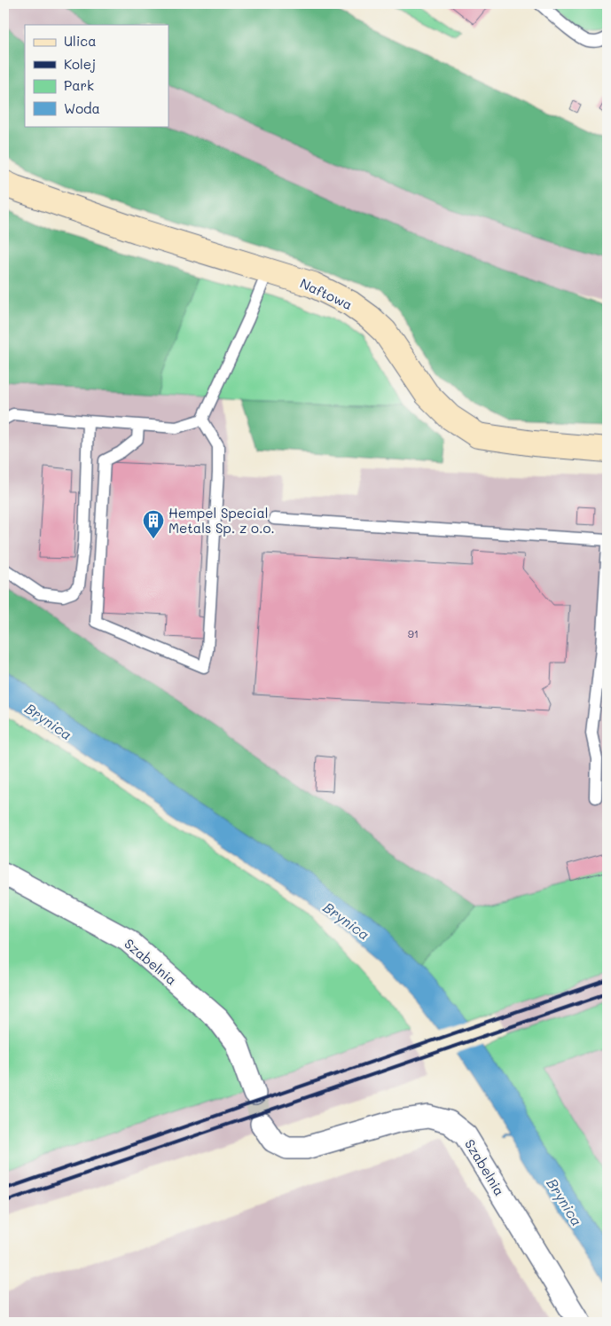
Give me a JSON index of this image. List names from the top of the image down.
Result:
{
  "streets": {
    "street": ["Naftowa", "Szabelnia"]
  },
  "water": ["Brynica"],
  "places": {
    "building": ["Hempel Special Metals Sp. z o.o."]
  },
  "house_numbers": ["91"],
  "legend": [
    "Ulica",
    "Kolej",
    "Park",
    "Woda"
  ]
}
